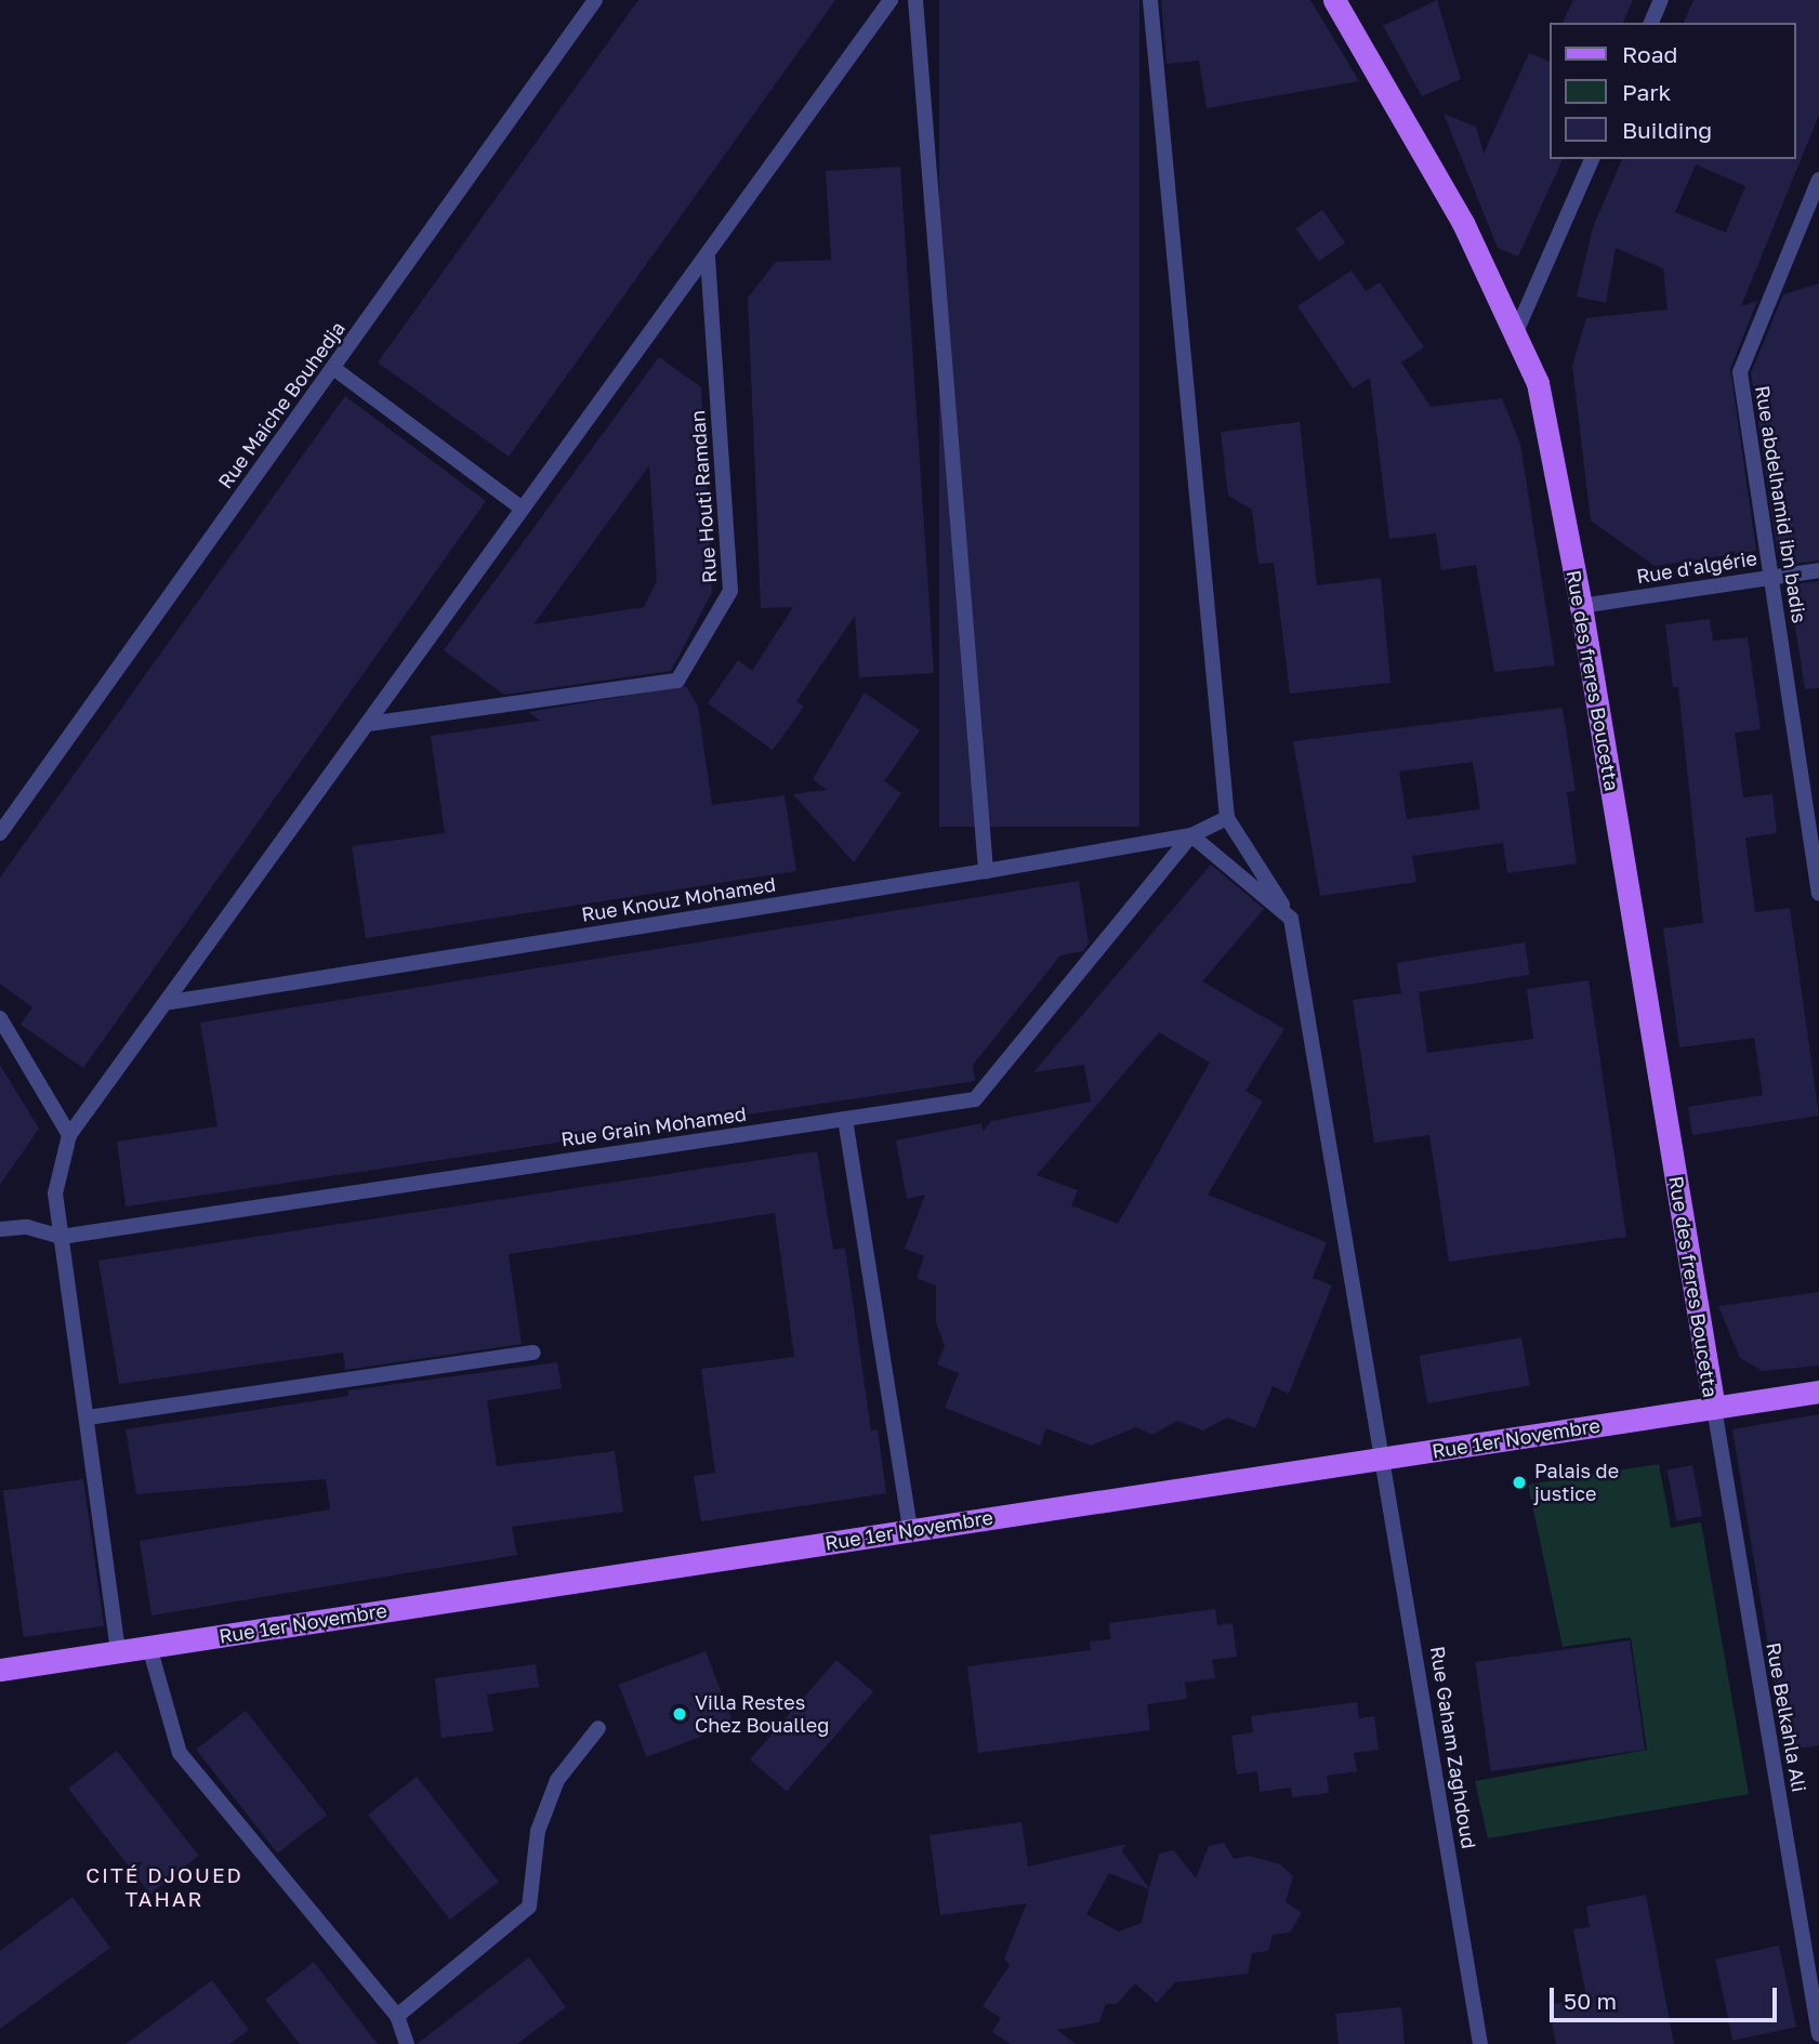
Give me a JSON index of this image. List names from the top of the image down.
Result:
{
  "streets": {
    "main road": ["Rue des freres Boucetta", "Rue 1er Novembre"],
    "street": [
      "Rue Maiche Bouhedja",
      "Rue Houti Ramdan",
      "Rue abdelhamid ibn badis",
      "Rue d'algérie",
      "Rue Knouz Mohamed",
      "Rue Grain Mohamed",
      "Rue Belkahla Ali",
      "Rue Gaham Zaghdoud"
    ]
  },
  "crossings": [
    ["Rue abdelhamid ibn badis", "Rue d'algérie"],
    ["Rue d'algérie", "Rue des freres Boucetta"],
    ["Rue des freres Boucetta", "Rue 1er Novembre"],
    ["Rue des freres Boucetta", "Rue Belkahla Ali"],
    ["Rue Knouz Mohamed", "Rue Grain Mohamed"],
    ["Rue 1er Novembre", "Rue Belkahla Ali"],
    ["Rue 1er Novembre", "Rue Gaham Zaghdoud"]
  ],
  "districts": ["CITÉ DJOUED TAHAR"],
  "places": ["Palais de justice", "Villa Restes Chez Boualleg"],
  "legend": ["Road", "Park", "Building"],
  "scale_bar": "50 m"
}
